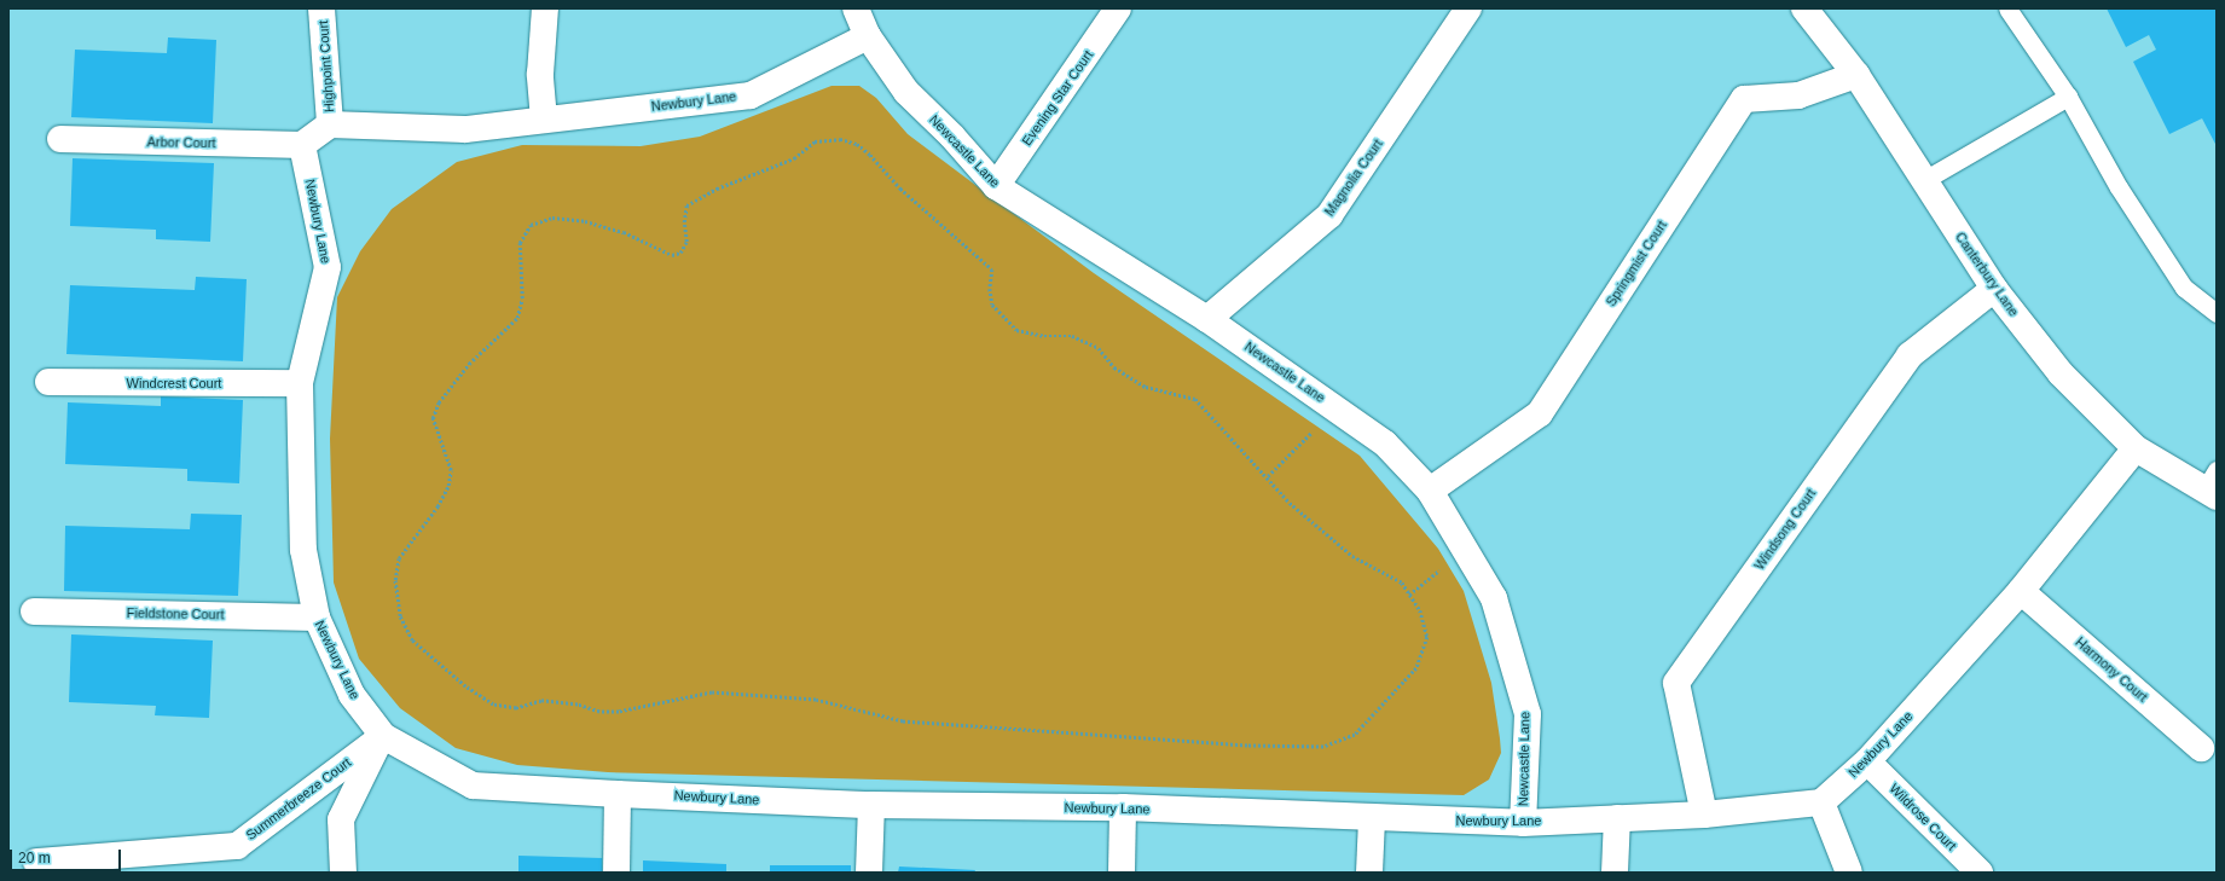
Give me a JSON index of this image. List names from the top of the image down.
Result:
{
  "streets": {
    "street": [
      "Highpoint Court",
      "Evening Star Court",
      "Newbury Lane",
      "Arbor Court",
      "Newcastle Lane",
      "Magnolia Court",
      "Springmist Court",
      "Canterbury Lane",
      "Windcrest Court",
      "Windsong Court",
      "Fieldstone Court",
      "Harmony Court",
      "Summerbreeze Court",
      "Wildrose Court"
    ]
  },
  "crossings": [
    ["Highpoint Court", "Newbury Lane"],
    ["Evening Star Court", "Newcastle Lane"],
    ["Newbury Lane", "Arbor Court"],
    ["Newbury Lane", "Newcastle Lane"],
    ["Newbury Lane", "Canterbury Lane"],
    ["Newbury Lane", "Windcrest Court"],
    ["Newbury Lane", "Windsong Court"],
    ["Newbury Lane", "Fieldstone Court"],
    ["Newbury Lane", "Harmony Court"],
    ["Newbury Lane", "Summerbreeze Court"],
    ["Newbury Lane", "Wildrose Court"],
    ["Newcastle Lane", "Magnolia Court"],
    ["Newcastle Lane", "Springmist Court"],
    ["Springmist Court", "Canterbury Lane"],
    ["Canterbury Lane", "Windsong Court"]
  ],
  "scale_bar": "20 m"
}
